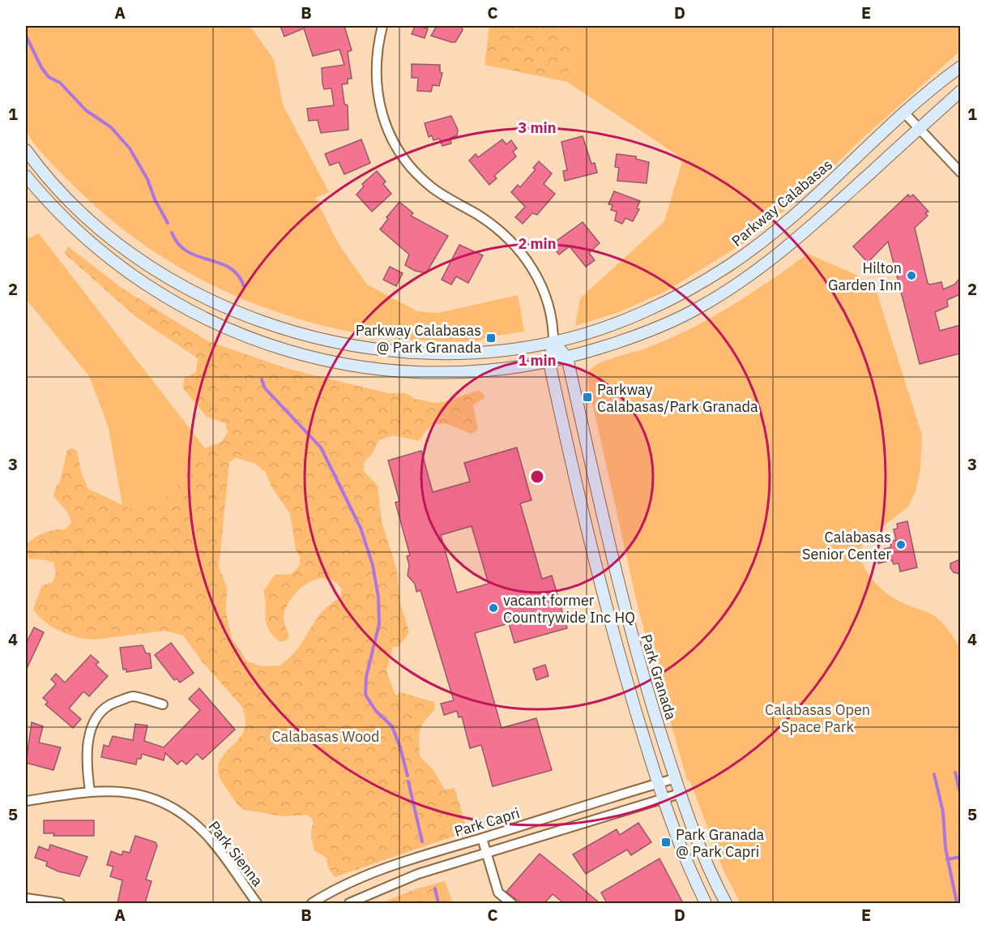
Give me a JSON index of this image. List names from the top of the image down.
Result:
{
  "streets": {
    "street": [
      "Parkway Calabasas",
      "Park Granada",
      "Park Capri",
      "Park Sienna"
    ]
  },
  "crossings": [
    ["Parkway Calabasas", "Park Granada"],
    ["Park Granada", "Park Capri"]
  ],
  "parks": ["Calabasas Open Space Park", "Calabasas Wood"],
  "places": {
    "other": ["Hilton Garden Inn", "Calabasas Senior Center", "vacant former Countrywide Inc HQ"],
    "transit": ["Parkway Calabasas @ Park Granada", "Parkway Calabasas/Park Granada", "Park Granada @ Park Capri"]
  },
  "grid": {
    "columns": [
      "A",
      "B",
      "C",
      "D",
      "E"
    ],
    "rows": [
      "1",
      "2",
      "3",
      "4",
      "5"
    ]
  },
  "rings": ["3 min", "2 min", "1 min"]
}
